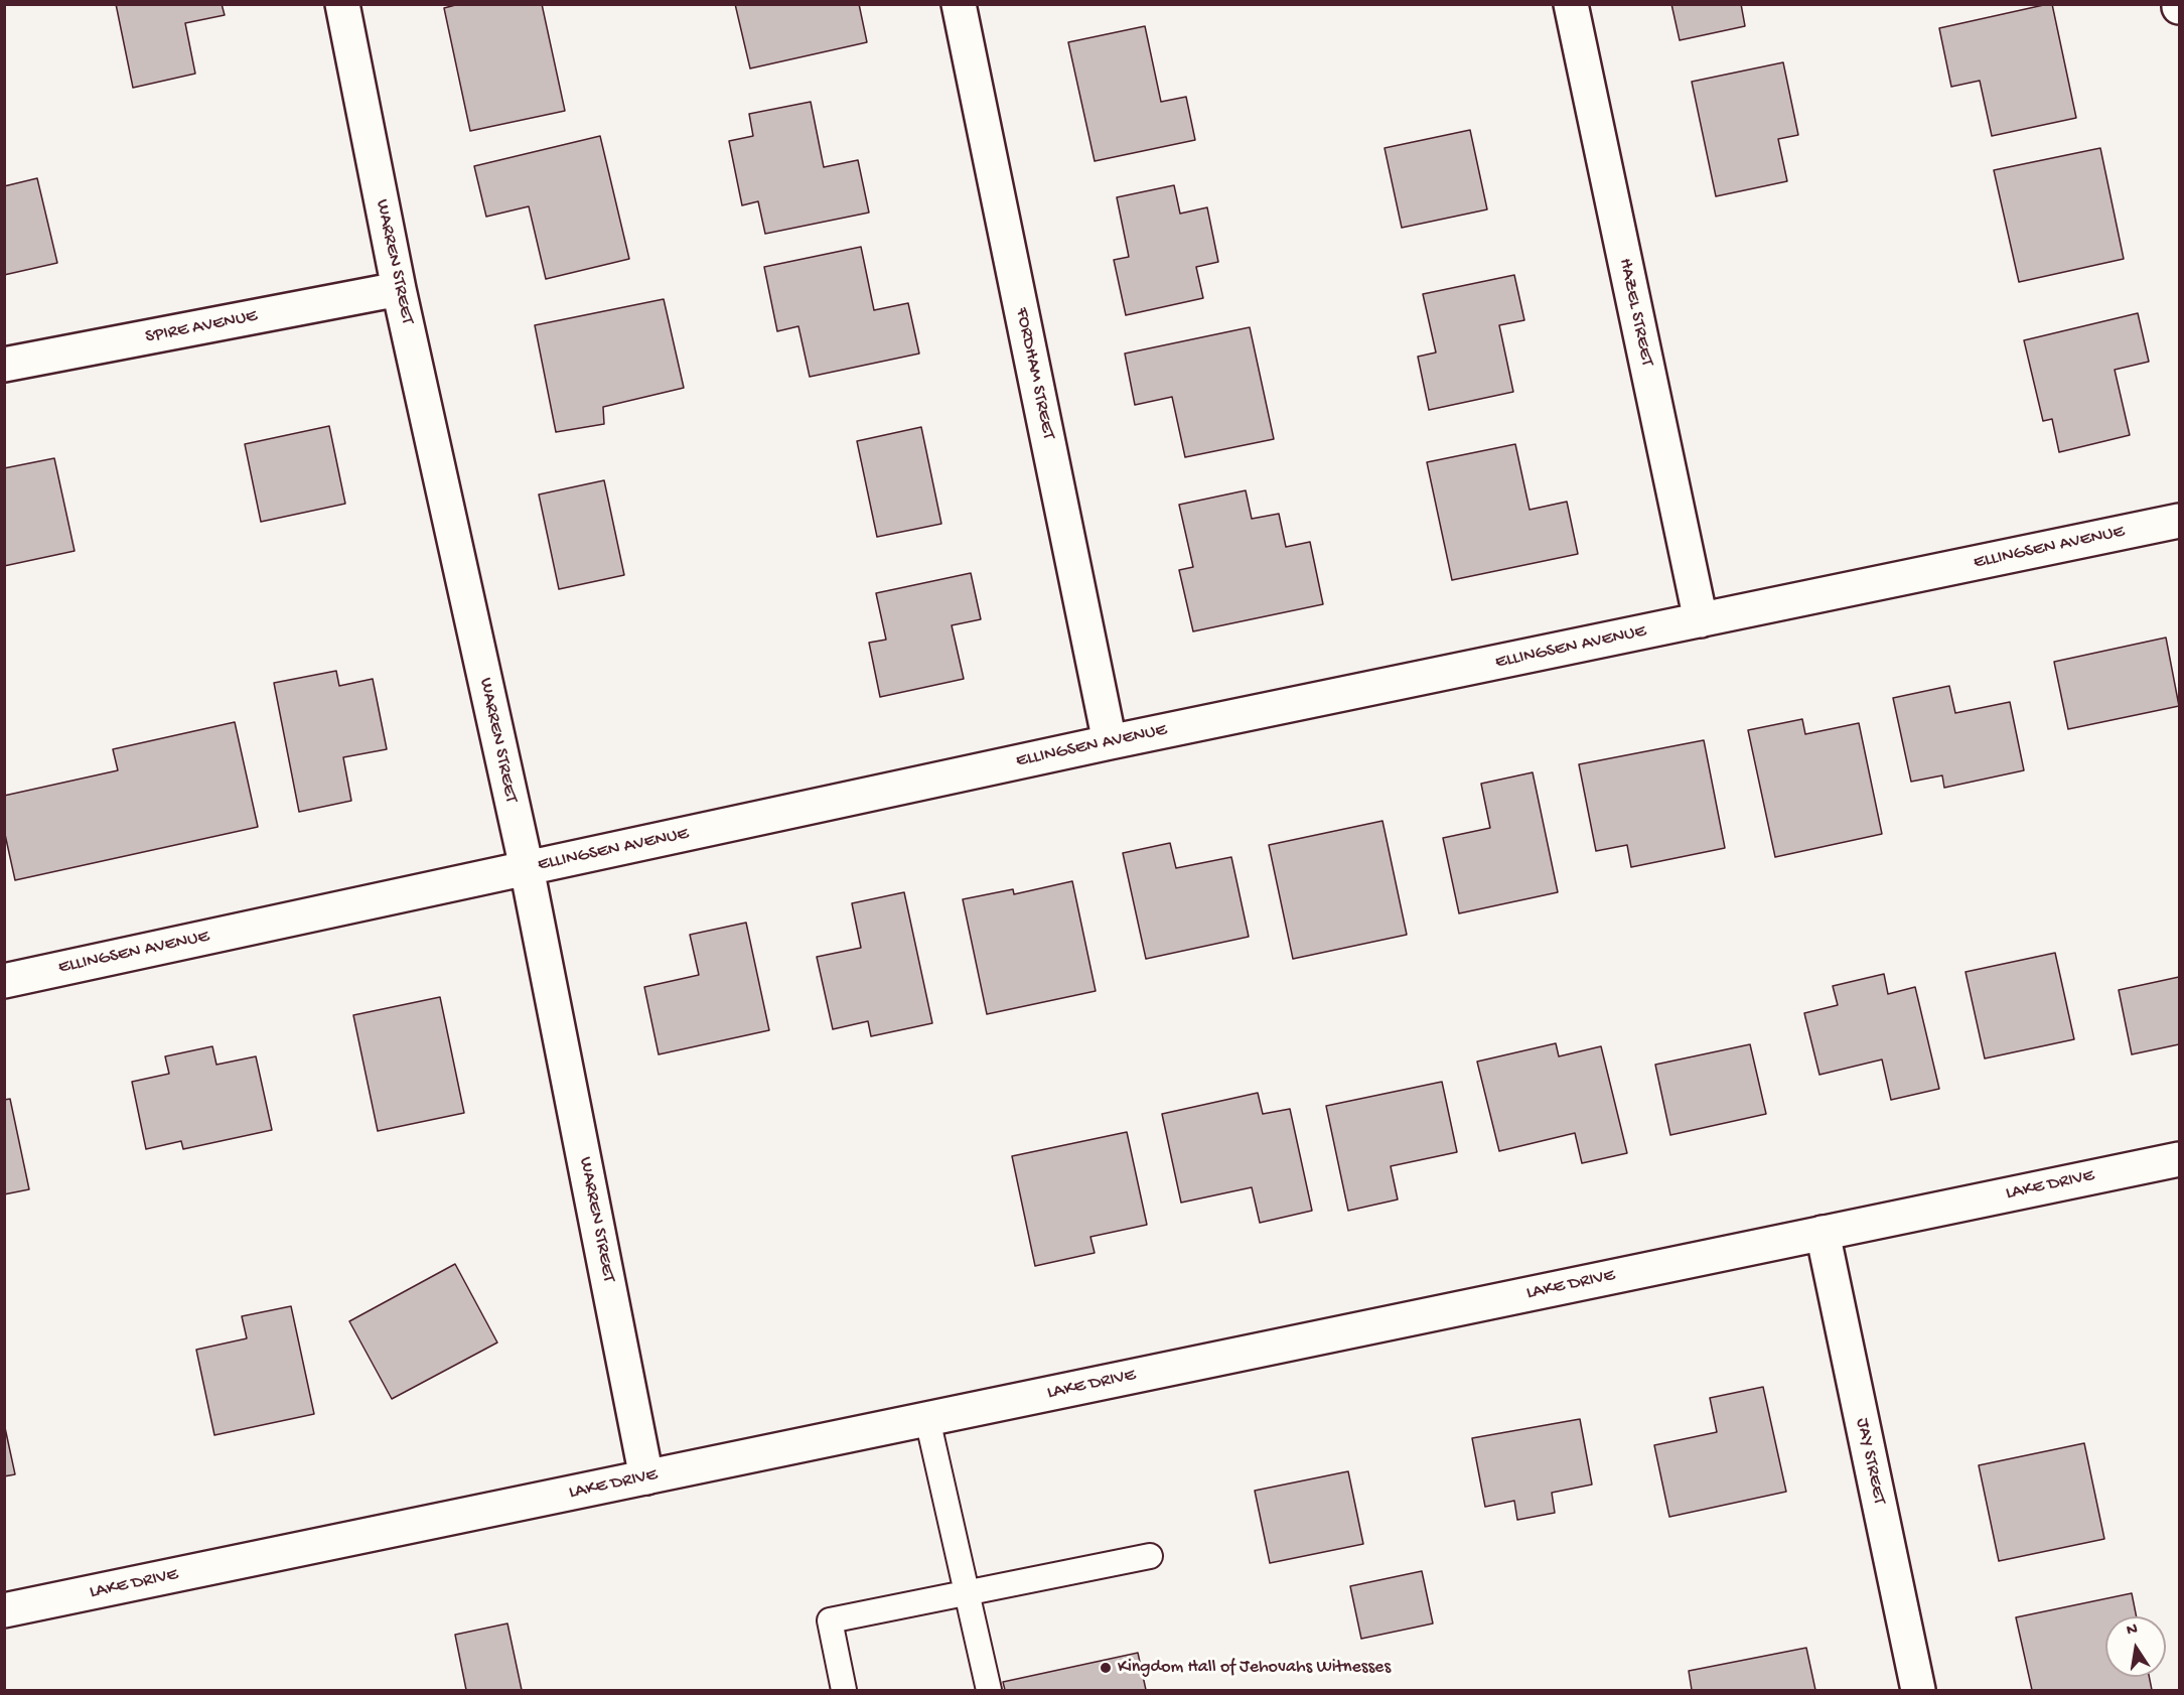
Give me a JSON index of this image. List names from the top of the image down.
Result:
{
  "streets": {
    "street": [
      "WARREN STREET",
      "HAZEL STREET",
      "SPIRE AVENUE",
      "FORDHAM STREET",
      "ELLINGSEN AVENUE",
      "LAKE DRIVE",
      "JAY STREET"
    ]
  },
  "crossings": [
    ["WARREN STREET", "SPIRE AVENUE"],
    ["WARREN STREET", "ELLINGSEN AVENUE"],
    ["WARREN STREET", "LAKE DRIVE"],
    ["HAZEL STREET", "ELLINGSEN AVENUE"],
    ["FORDHAM STREET", "ELLINGSEN AVENUE"],
    ["LAKE DRIVE", "JAY STREET"]
  ],
  "places": ["Kingdom Hall of Jehovahs Witnesses"],
  "north": "top"
}
